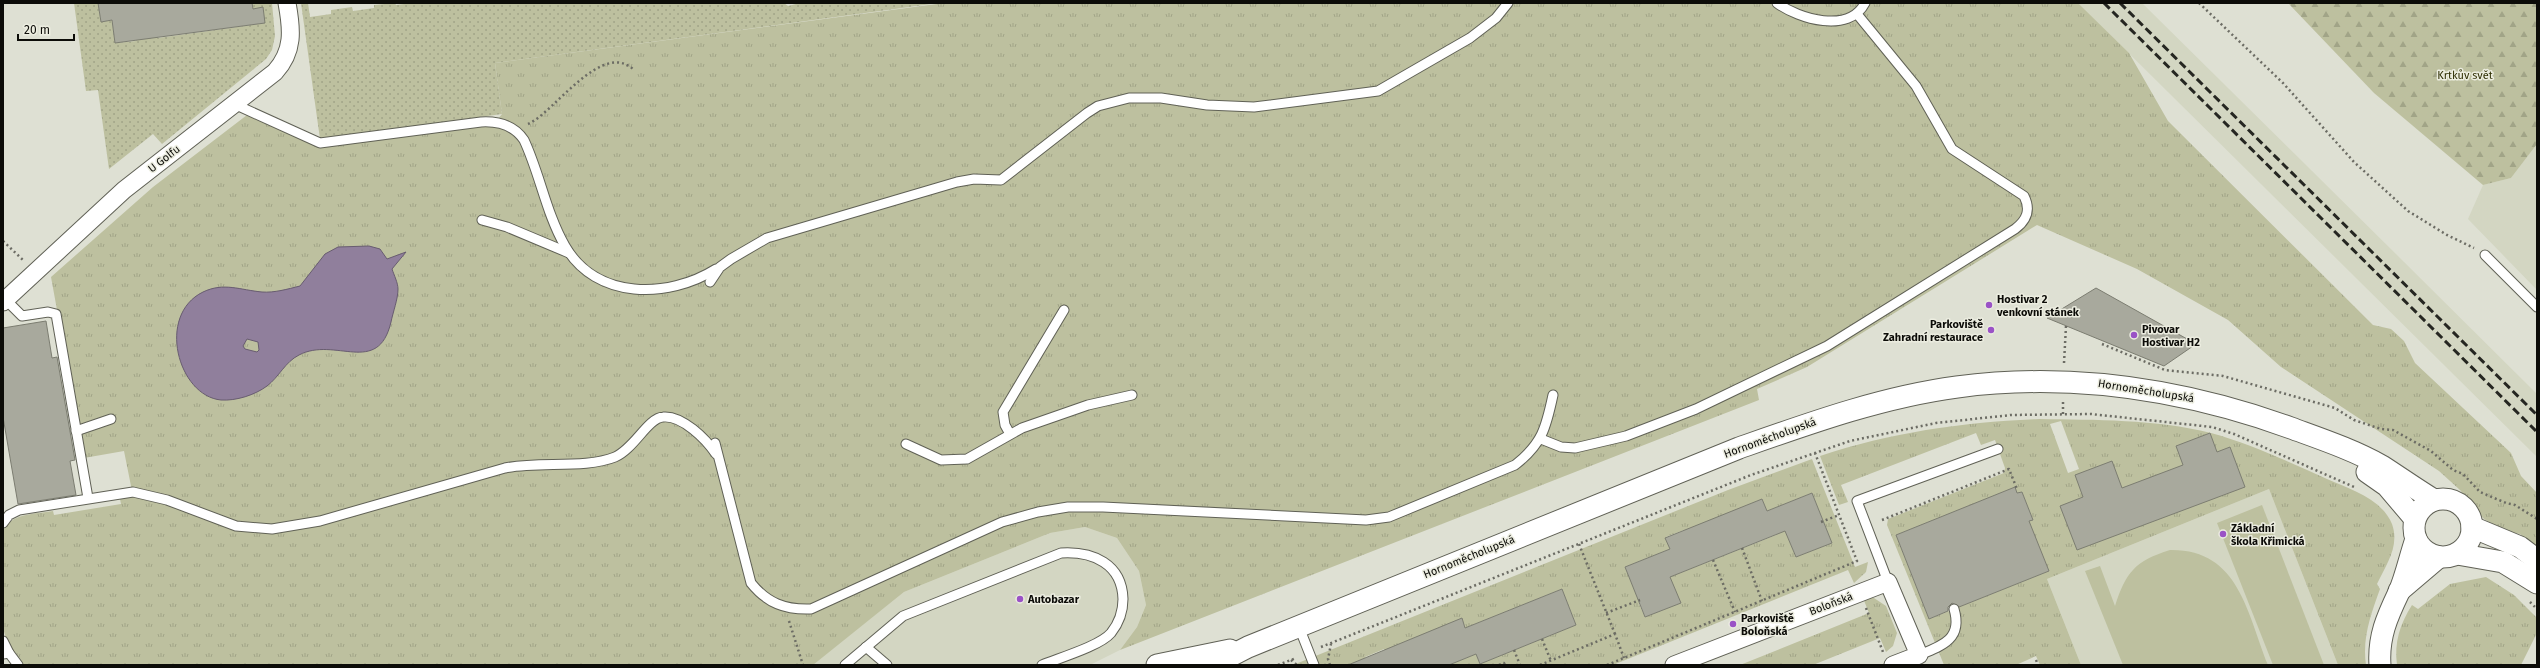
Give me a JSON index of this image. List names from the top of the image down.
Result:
{
  "streets": {
    "street": ["U Golfu", "Hornoměcholupská", "Boloňská"]
  },
  "parks": ["Krtkův svět"],
  "places": [
    "Hostivar 2 venkovní stánek",
    "Parkoviště Zahradní restaurace",
    "Pivovar Hostivar H2",
    "Základní škola Křimická",
    "Autobazar",
    "Parkoviště Boloňská"
  ],
  "scale_bar": "20 m"
}
